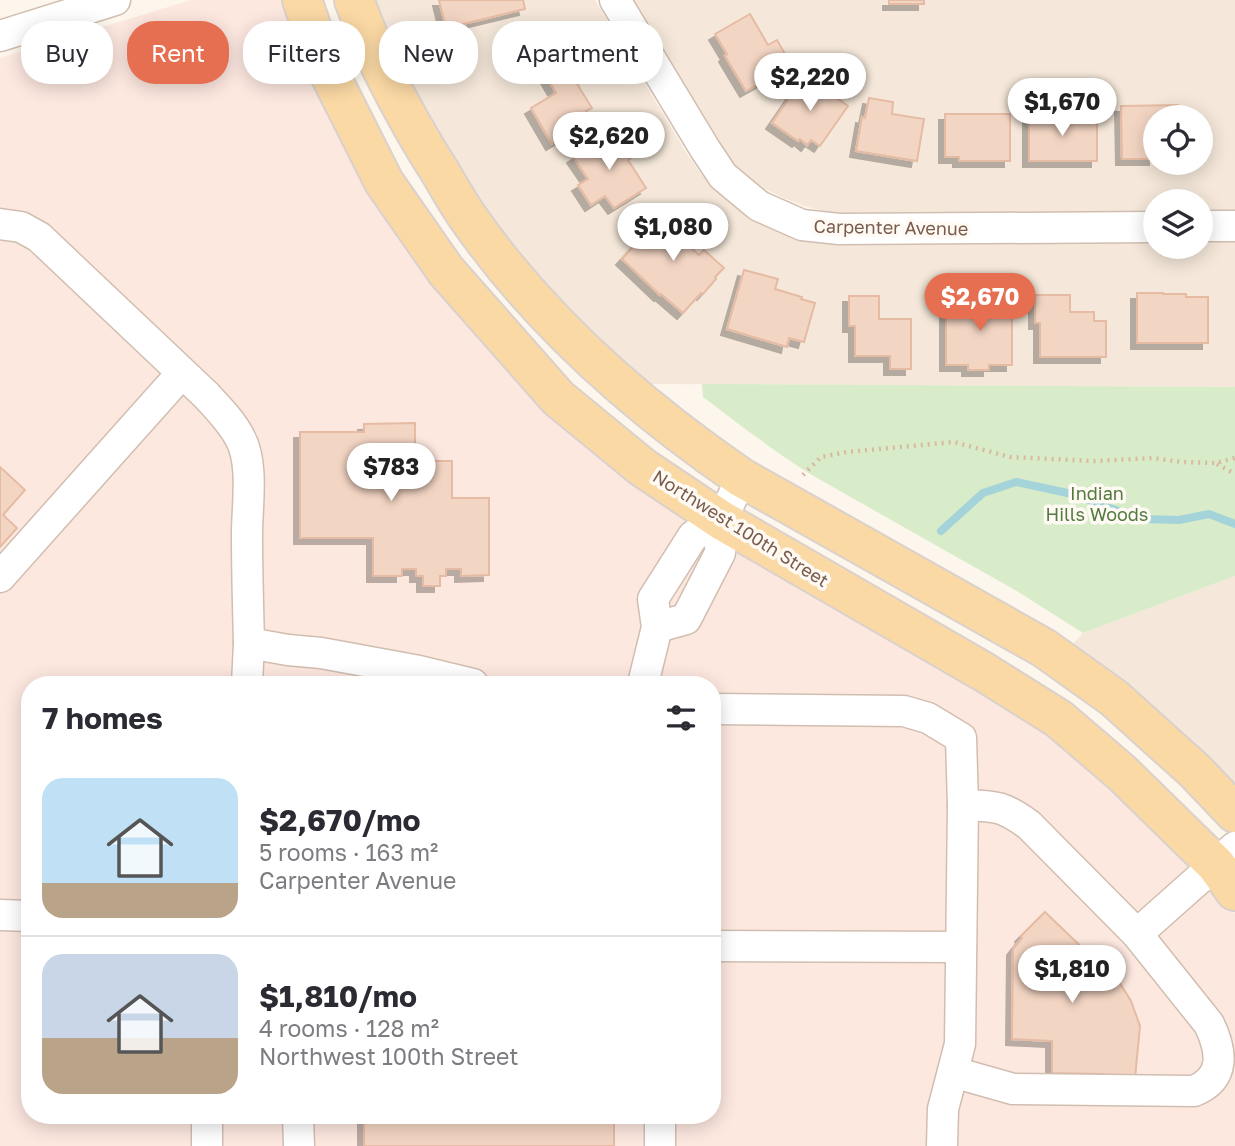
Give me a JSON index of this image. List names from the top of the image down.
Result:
{
  "streets": {
    "main road": ["Northwest 100th Street"],
    "street": ["Carpenter Avenue"]
  },
  "parks": ["Indian Hills Woods"],
  "page": {
    "chip": [
      "Buy",
      "Rent",
      "Filters",
      "New",
      "Apartment"
    ],
    "price": [
      "$2,220",
      "$1,670",
      "$2,620",
      "$1,080",
      "$2,670",
      "$783",
      "$1,810"
    ],
    "heading": "7 homes",
    "list": [
      {
        "name": "$2,670/mo",
        "note": "5 rooms · 163 m² · Carpenter Avenue"
      },
      {
        "name": "$1,810/mo",
        "note": "4 rooms · 128 m² · Northwest 100th Street"
      }
    ]
  }
}
